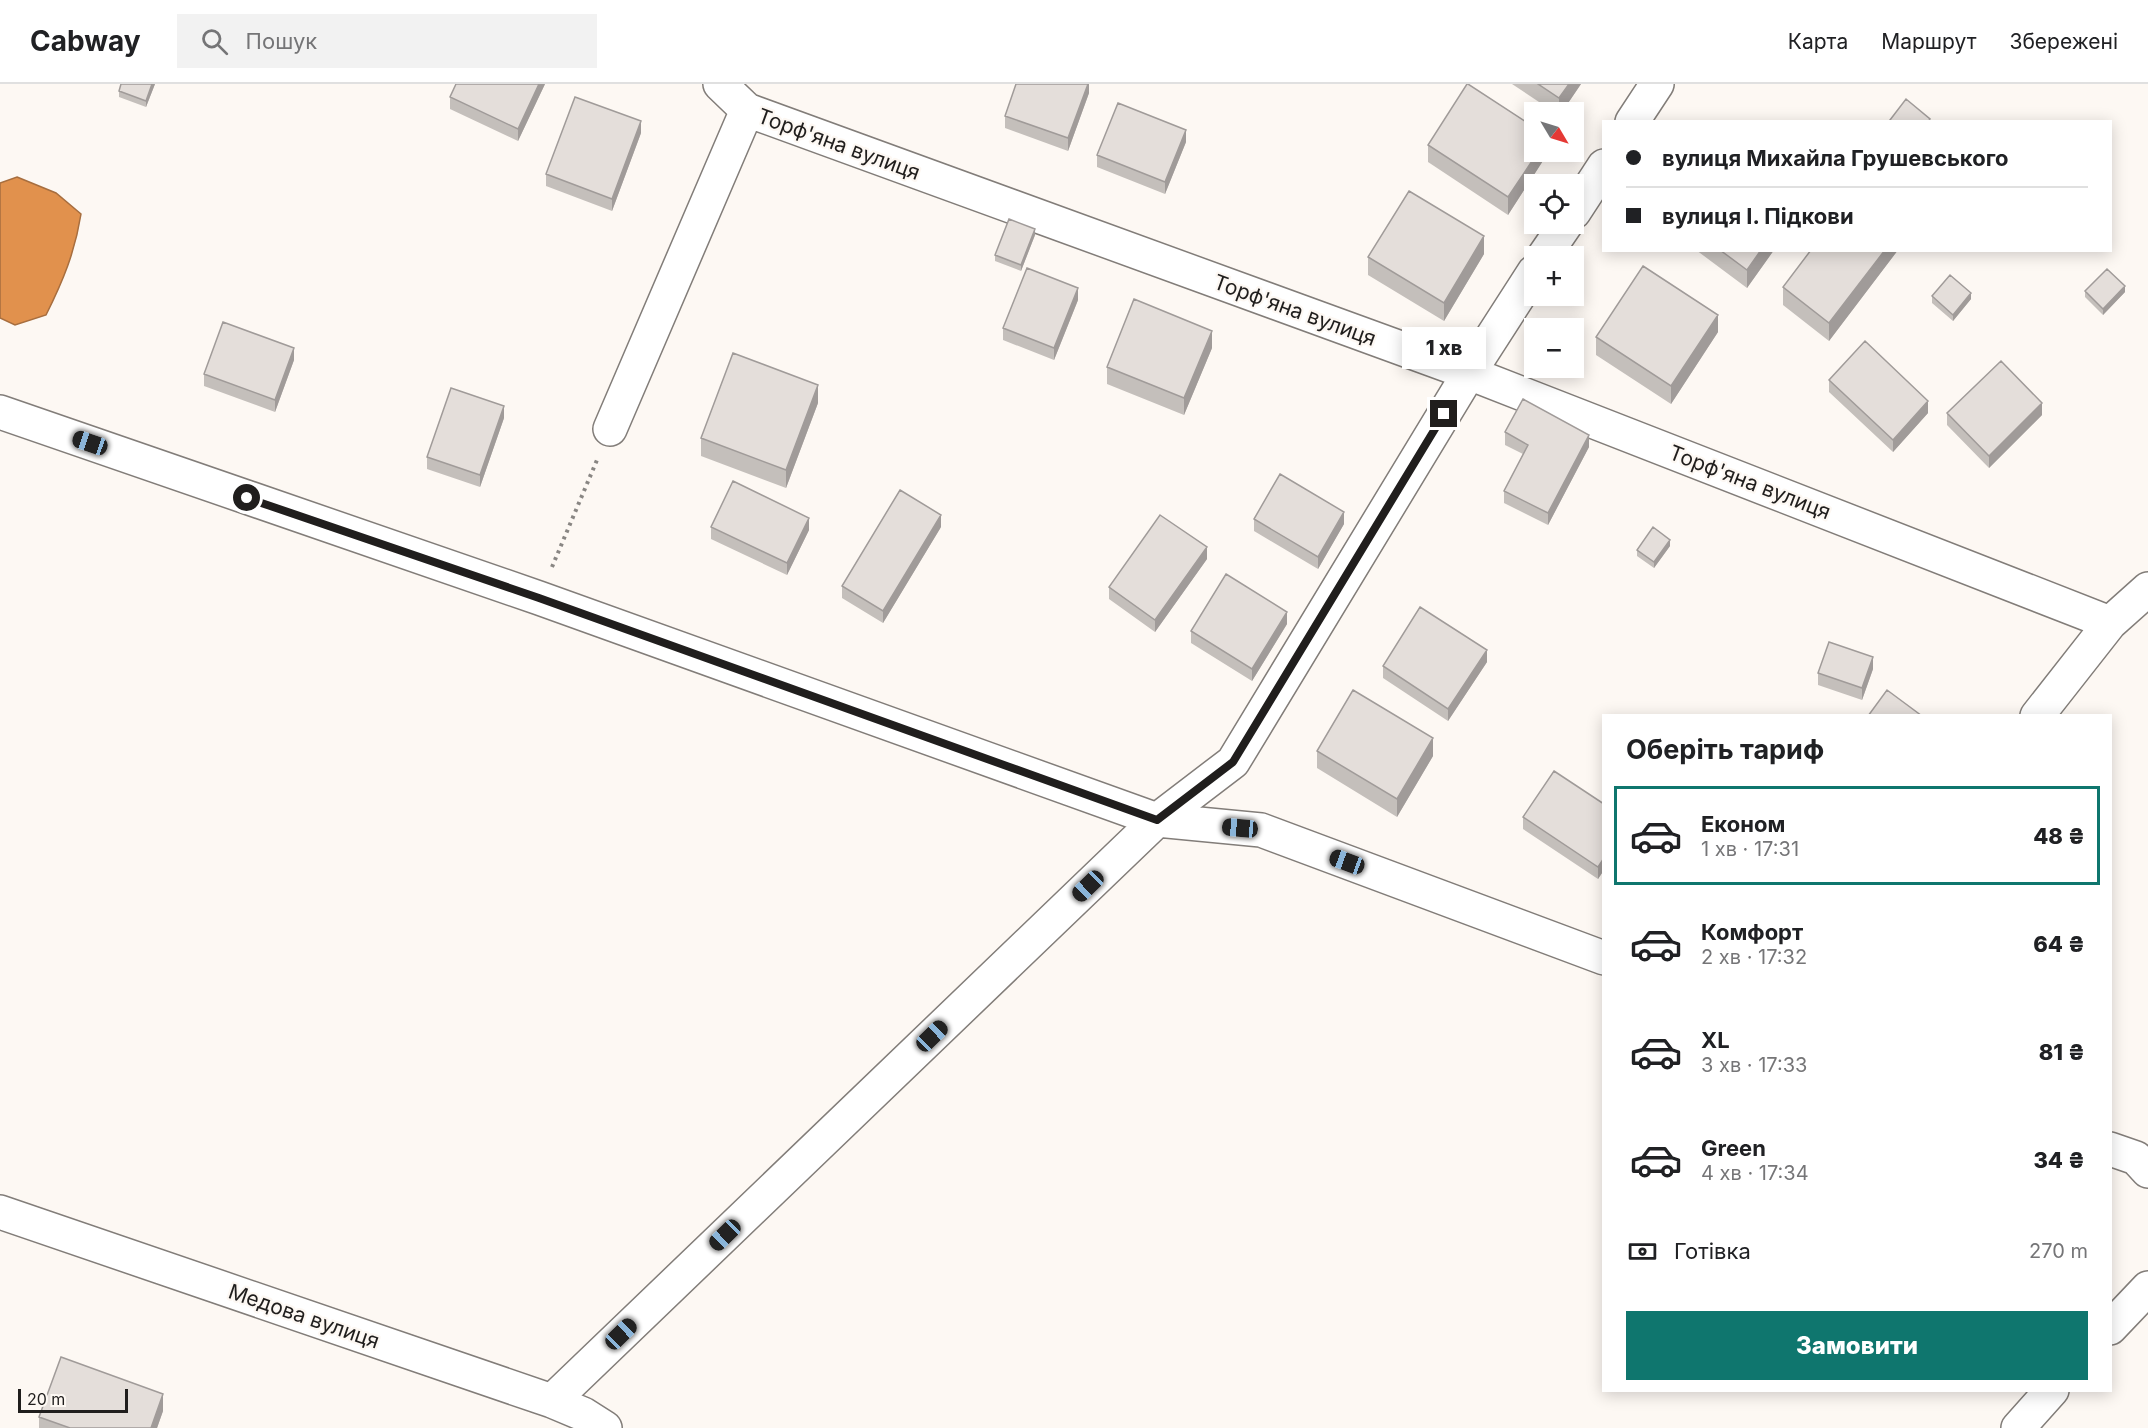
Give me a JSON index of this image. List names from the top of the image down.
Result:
{
  "streets": {
    "street": ["Торф'яна вулиця", "Медова вулиця"]
  },
  "scale_bar": "20 m",
  "north": "bottom right",
  "page": {
    "header": "Cabway",
    "search": "Пошук",
    "nav": ["Карта", "Маршрут", "Збережені"],
    "map_buttons": ["+", "−"],
    "banner": ["вулиця Михайла Грушевського", "вулиця І. Підкови"],
    "bubble": "1 хв",
    "heading": "Оберіть тариф",
    "list": [
      {
        "name": "Економ",
        "note": "1 хв · 17:31",
        "value": "48 ₴"
      },
      {
        "name": "Комфорт",
        "note": "2 хв · 17:32",
        "value": "64 ₴"
      },
      {
        "name": "XL",
        "note": "3 хв · 17:33",
        "value": "81 ₴"
      },
      {
        "name": "Green",
        "note": "4 хв · 17:34",
        "value": "34 ₴"
      }
    ],
    "pay": ["Готівка", "270 m"],
    "buttons": "Замовити",
    "scale": "20 m"
  }
}
